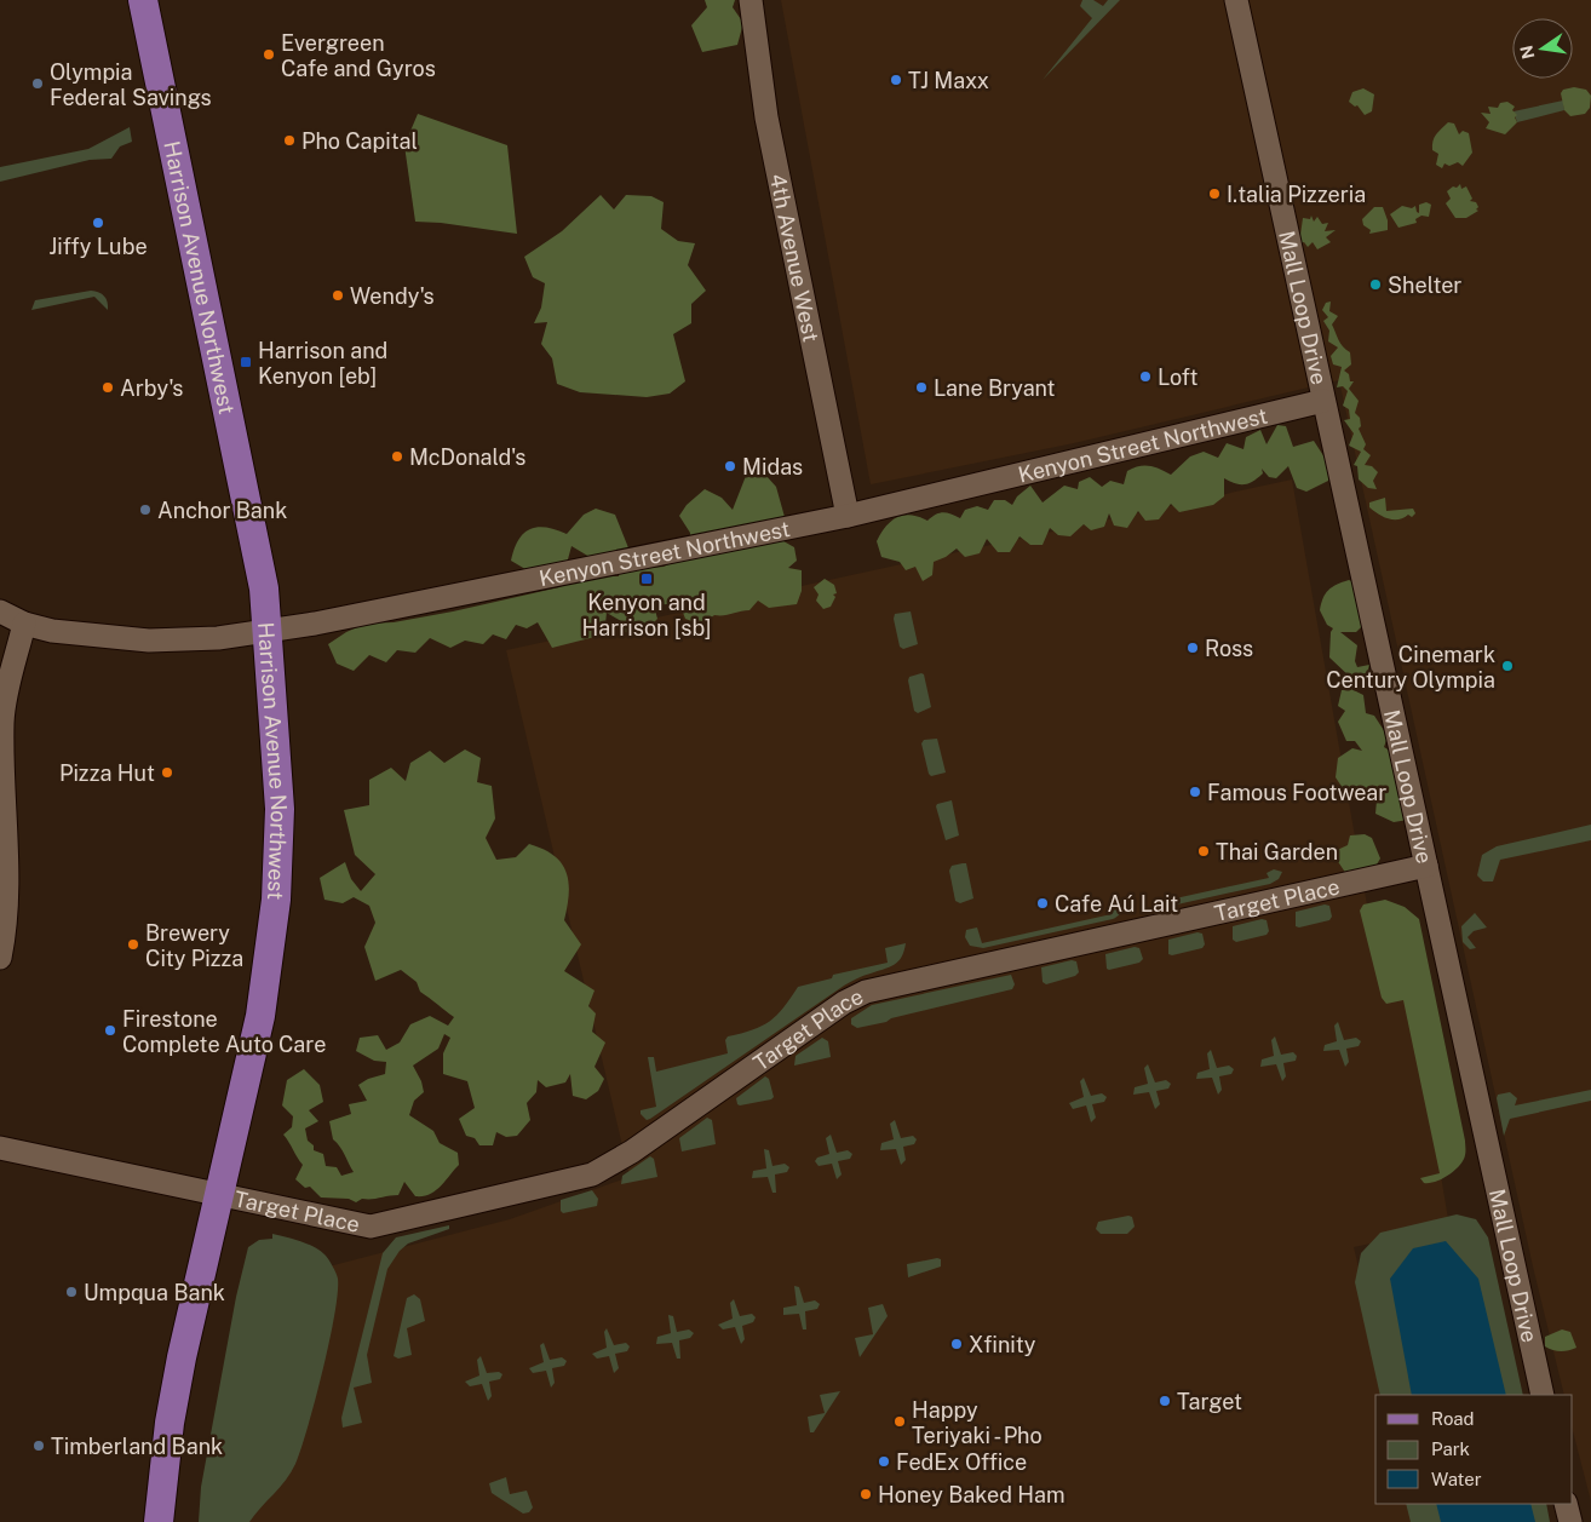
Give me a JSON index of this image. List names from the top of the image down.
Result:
{
  "streets": {
    "main road": ["Harrison Avenue Northwest"],
    "street": [
      "4th Avenue West",
      "Mall Loop Drive",
      "Kenyon Street Northwest",
      "Target Place"
    ]
  },
  "crossings": [
    ["4th Avenue West", "Kenyon Street Northwest"],
    ["Harrison Avenue Northwest", "Kenyon Street Northwest"],
    ["Harrison Avenue Northwest", "Target Place"],
    ["Mall Loop Drive", "Kenyon Street Northwest"],
    ["Mall Loop Drive", "Target Place"]
  ],
  "places": {
    "other": [
      "Evergreen Cafe and Gyros",
      "TJ Maxx",
      "Olympia Federal Savings",
      "Pho Capital",
      "I.talia Pizzeria",
      "Jiffy Lube",
      "Shelter",
      "Wendy's",
      "Loft",
      "Arby's",
      "Lane Bryant",
      "McDonald's",
      "Midas",
      "Anchor Bank",
      "Ross",
      "Cinemark Century Olympia",
      "Pizza Hut",
      "Famous Footwear",
      "Thai Garden",
      "Cafe Aú Lait",
      "Brewery City Pizza",
      "Firestone Complete Auto Care",
      "Umpqua Bank",
      "Xfinity",
      "Target",
      "Happy Teriyaki - Pho",
      "Timberland Bank",
      "FedEx Office",
      "Honey Baked Ham"
    ],
    "transit": ["Harrison and Kenyon [eb]", "Kenyon and Harrison [sb]"]
  },
  "legend": ["Road", "Park", "Water"],
  "north": "left"
}
